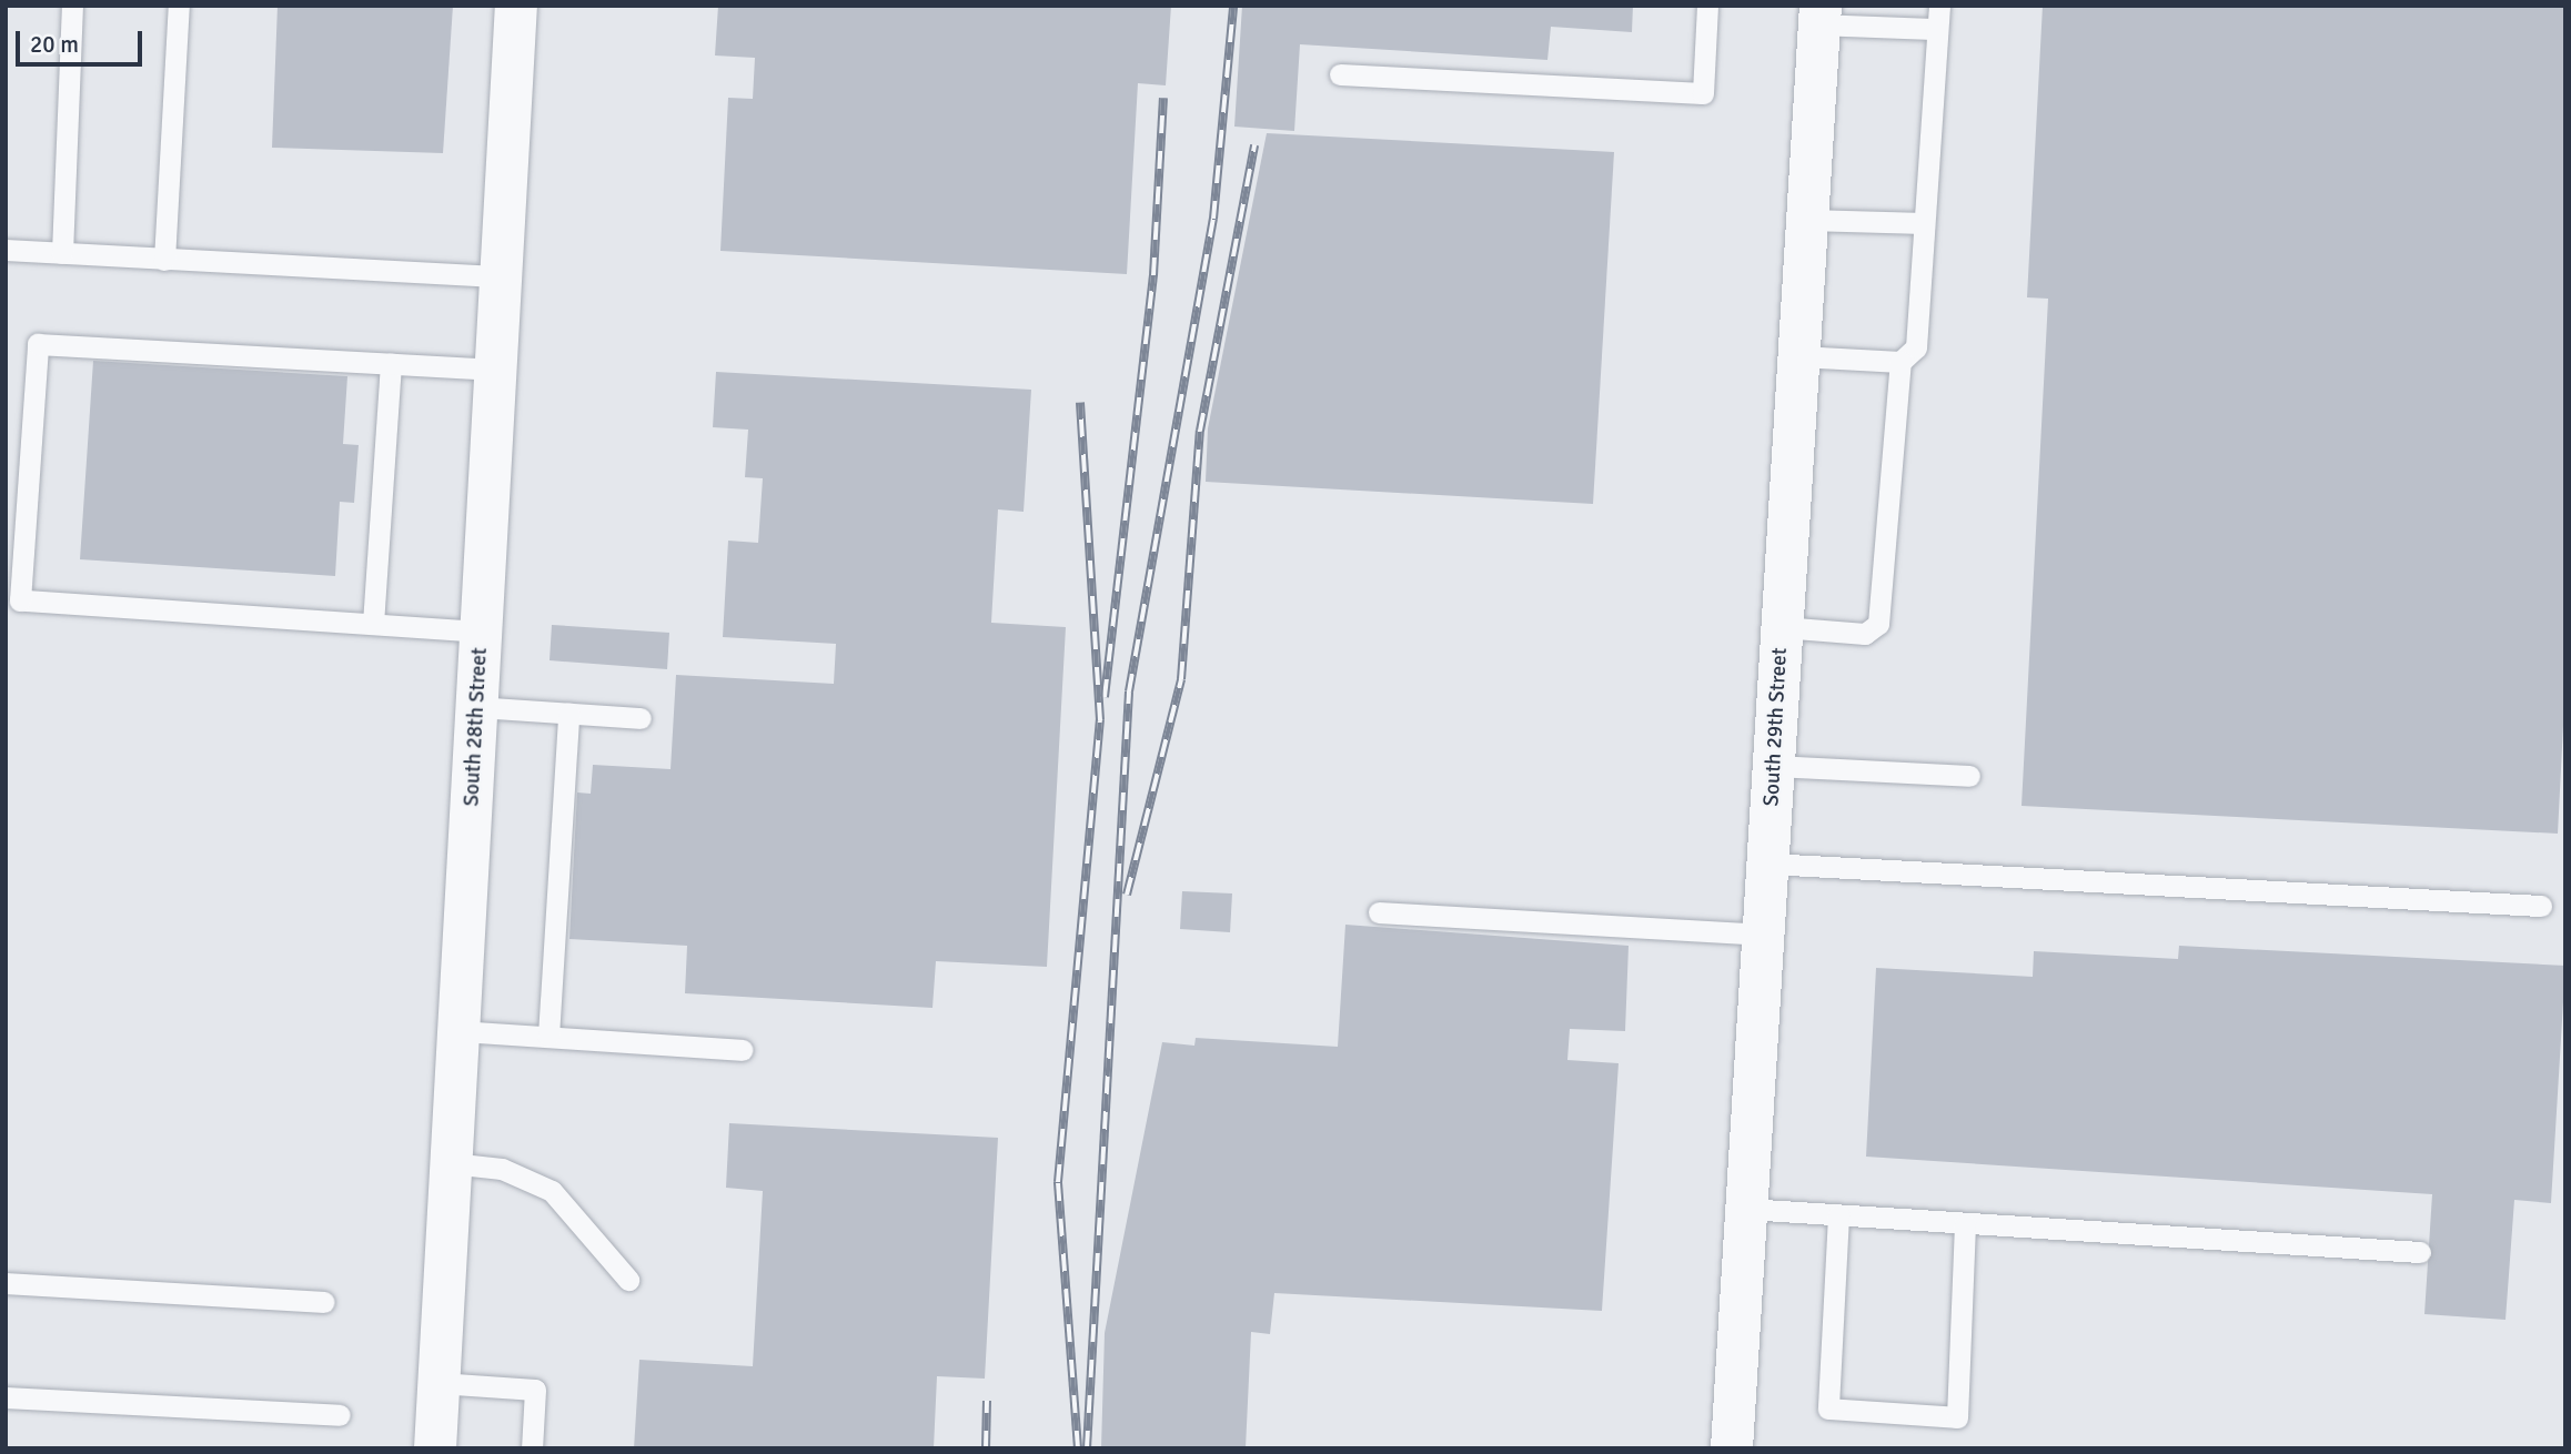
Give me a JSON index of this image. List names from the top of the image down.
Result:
{
  "streets": {
    "street": ["South 28th Street", "South 29th Street"]
  },
  "scale_bar": "20 m"
}
